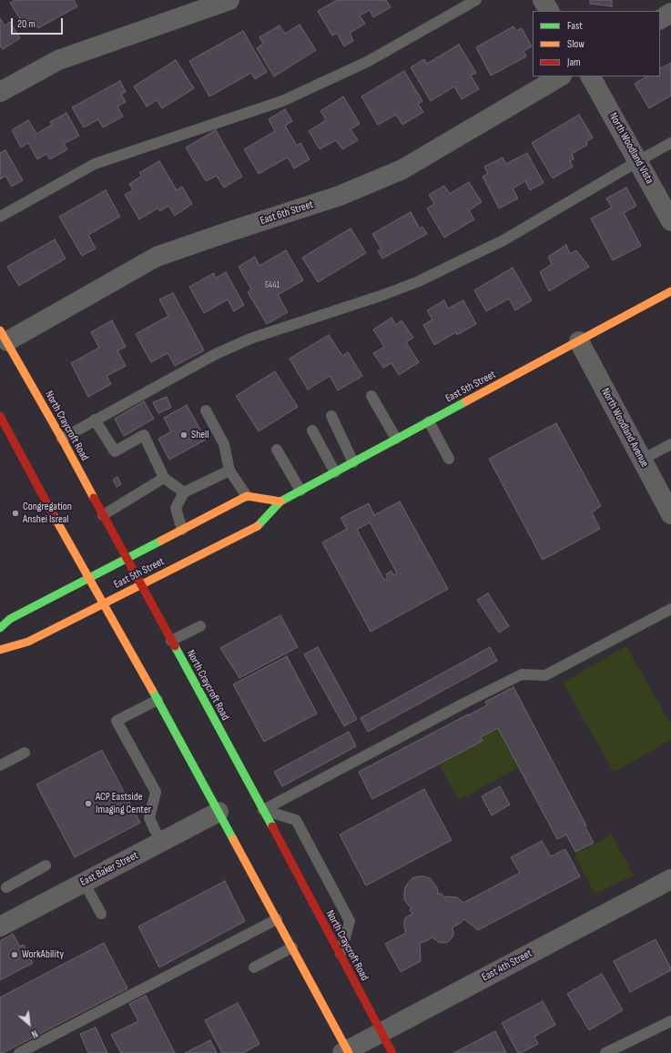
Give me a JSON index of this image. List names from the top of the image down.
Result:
{
  "streets": {
    "main road": ["East 5th Street", "North Craycroft Road"],
    "street": [
      "North Woodland Vista",
      "East 6th Street",
      "North Woodland Avenue",
      "East Baker Street",
      "East 4th Street"
    ]
  },
  "crossings": [
    ["East 6th Street", "North Craycroft Road"],
    ["East 5th Street", "North Craycroft Road"],
    ["East 5th Street", "North Woodland Avenue"],
    ["North Craycroft Road", "East 4th Street"]
  ],
  "places": [
    "Shell",
    "Congregation Anshei Isreal",
    "ACP Eastside Imaging Center",
    "WorkAbility"
  ],
  "house_numbers": ["5441"],
  "legend": ["Fast", "Slow", "Jam"],
  "scale_bar": "20 m",
  "north": "bottom right"
}
